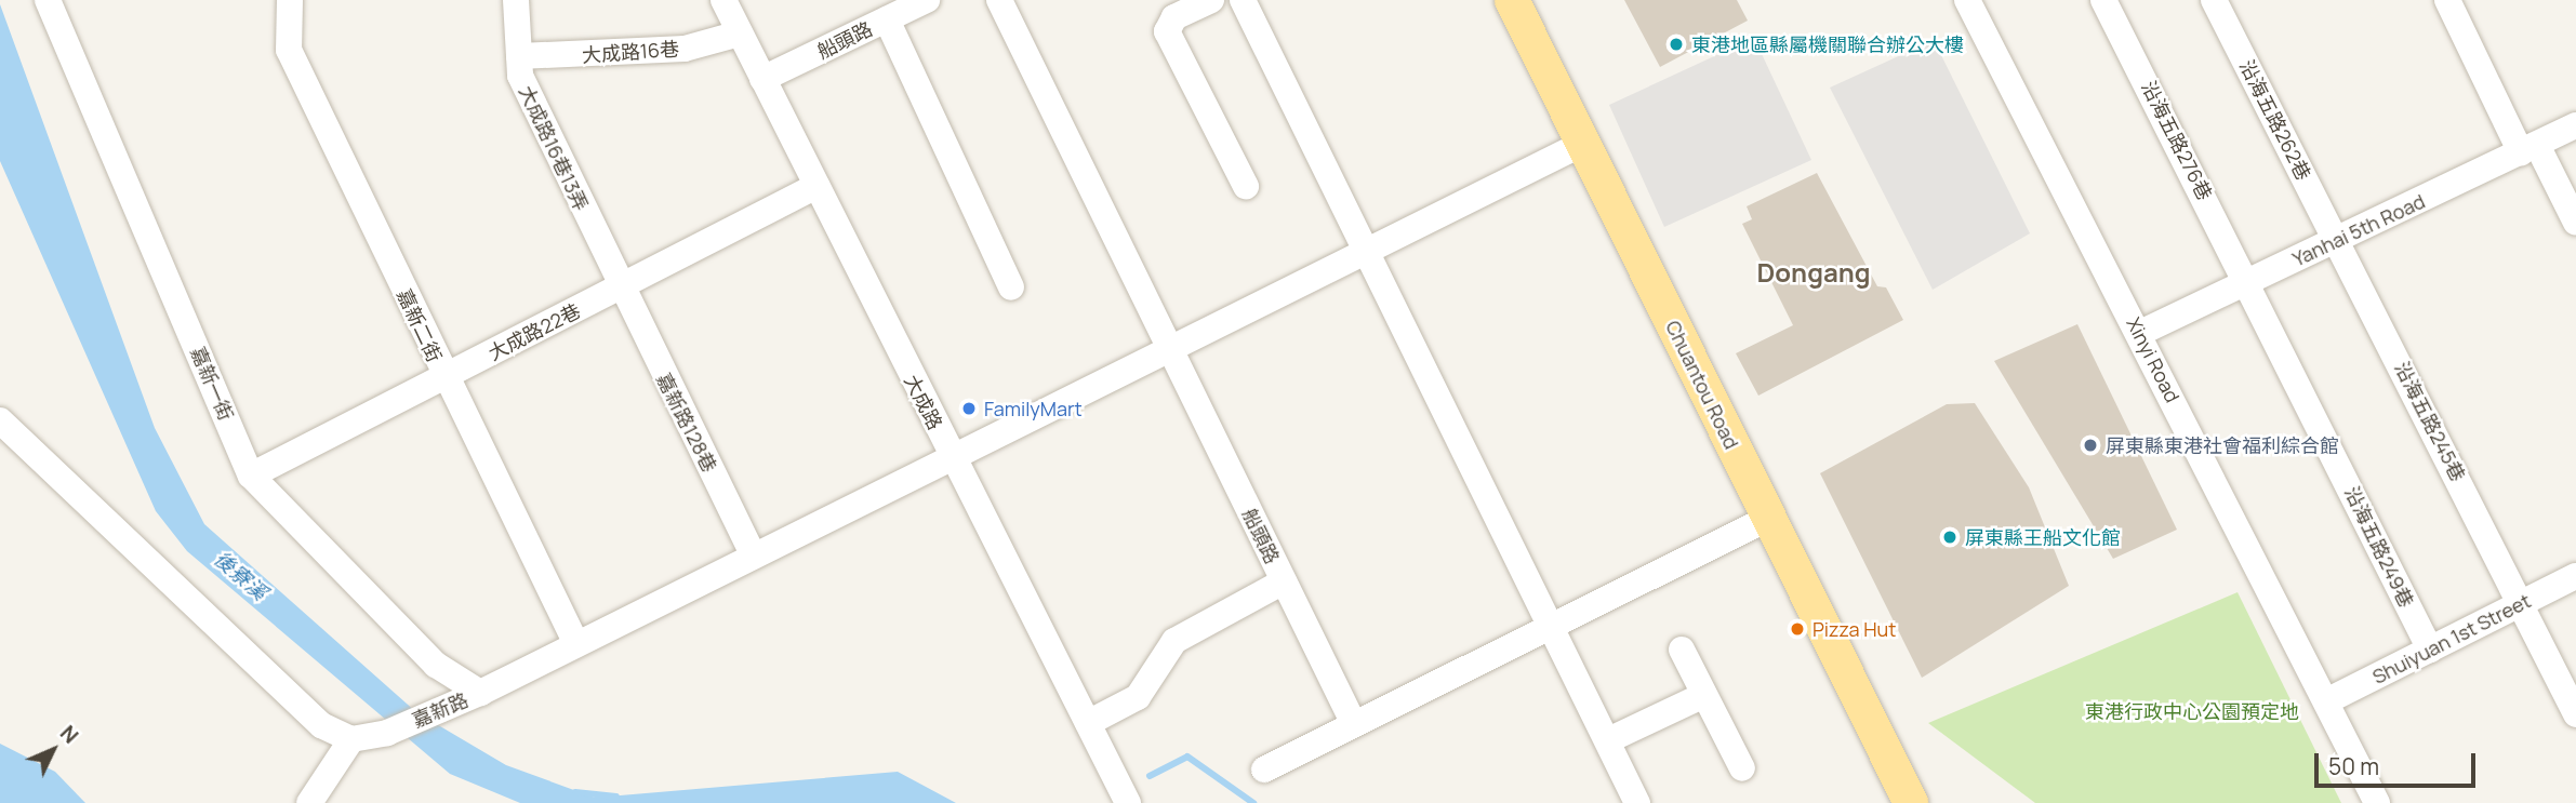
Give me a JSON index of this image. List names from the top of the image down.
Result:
{
  "streets": {
    "main road": ["Chuantou Road"],
    "street": [
      "船頭路",
      "大成路16巷",
      "沿海五路262巷",
      "沿海五路276巷",
      "大成路16巷13弄",
      "Yanhai 5th Road",
      "嘉新二街",
      "大成路22巷",
      "Xinyi Road",
      "嘉新一街",
      "大成路",
      "沿海五路245巷",
      "嘉新路128巷",
      "沿海五路249巷",
      "Shuiyuan 1st Street",
      "嘉新路"
    ]
  },
  "crossings": [
    ["船頭路", "大成路"],
    ["大成路16巷", "大成路16巷13弄"],
    ["大成路16巷", "大成路"],
    ["沿海五路262巷", "Yanhai 5th Road"],
    ["沿海五路262巷", "沿海五路245巷"],
    ["沿海五路276巷", "Yanhai 5th Road"],
    ["沿海五路276巷", "沿海五路249巷"],
    ["大成路16巷13弄", "大成路22巷"],
    ["大成路16巷13弄", "嘉新路128巷"],
    ["Yanhai 5th Road", "Xinyi Road"],
    ["Yanhai 5th Road", "沿海五路245巷"],
    ["Yanhai 5th Road", "沿海五路249巷"],
    ["嘉新二街", "大成路22巷"],
    ["嘉新二街", "嘉新路"],
    ["大成路22巷", "嘉新一街"],
    ["大成路22巷", "大成路"],
    ["大成路22巷", "嘉新路128巷"],
    ["Xinyi Road", "Shuiyuan 1st Street"],
    ["嘉新一街", "嘉新路"],
    ["大成路", "嘉新路"],
    ["沿海五路245巷", "Shuiyuan 1st Street"],
    ["嘉新路128巷", "嘉新路"],
    ["沿海五路249巷", "Shuiyuan 1st Street"]
  ],
  "districts": ["Dongang"],
  "water": ["後寮溪"],
  "parks": ["東港行政中心公園預定地"],
  "places": [
    "東港地區縣屬機關聯合辦公大樓",
    "FamilyMart",
    "屏東縣東港社會福利綜合館",
    "屏東縣王船文化館",
    "Pizza Hut"
  ],
  "scale_bar": "50 m",
  "north": "top right"
}
